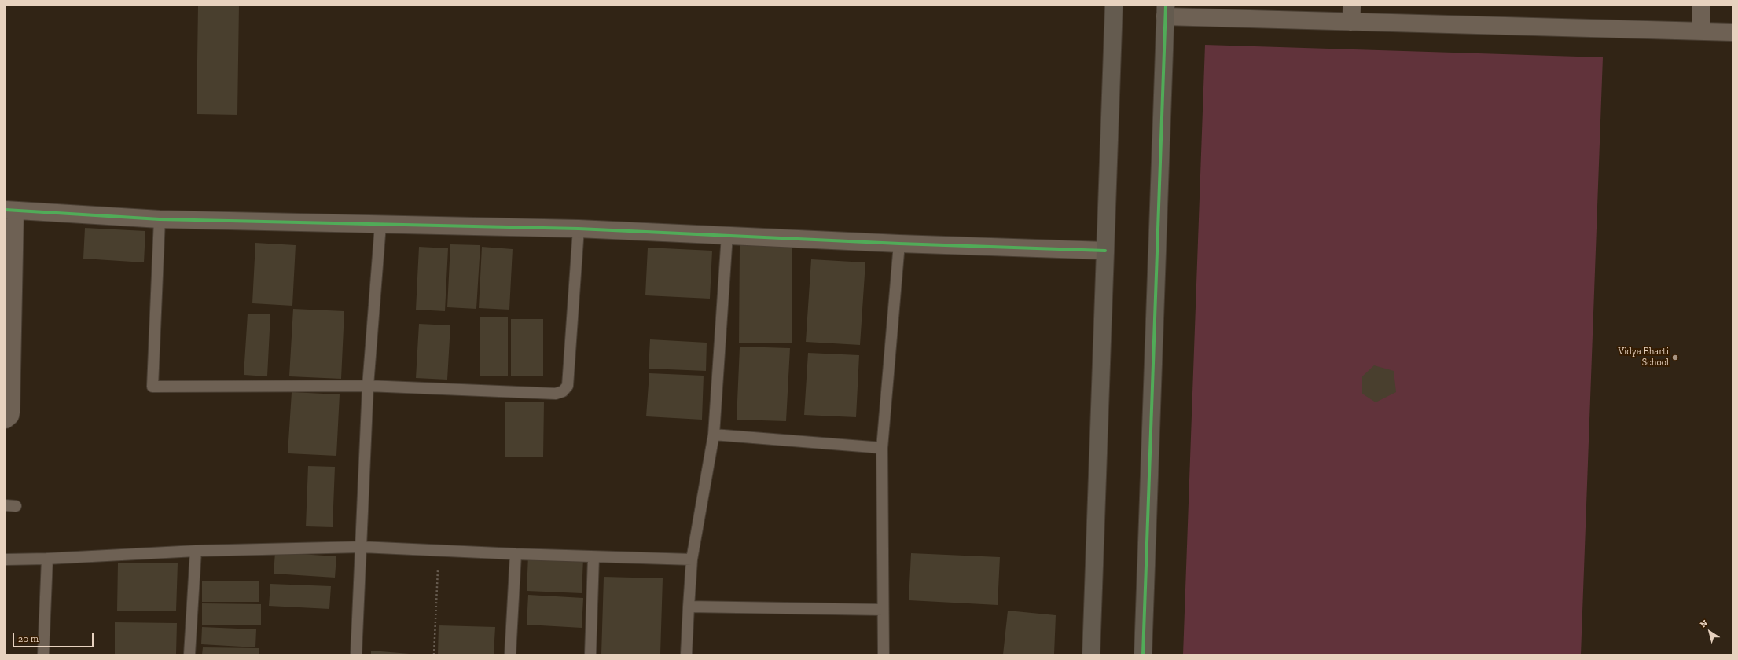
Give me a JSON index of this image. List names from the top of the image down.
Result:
{
  "places": ["Vidya Bharti School"],
  "scale_bar": "20 m",
  "north": "top left"
}
